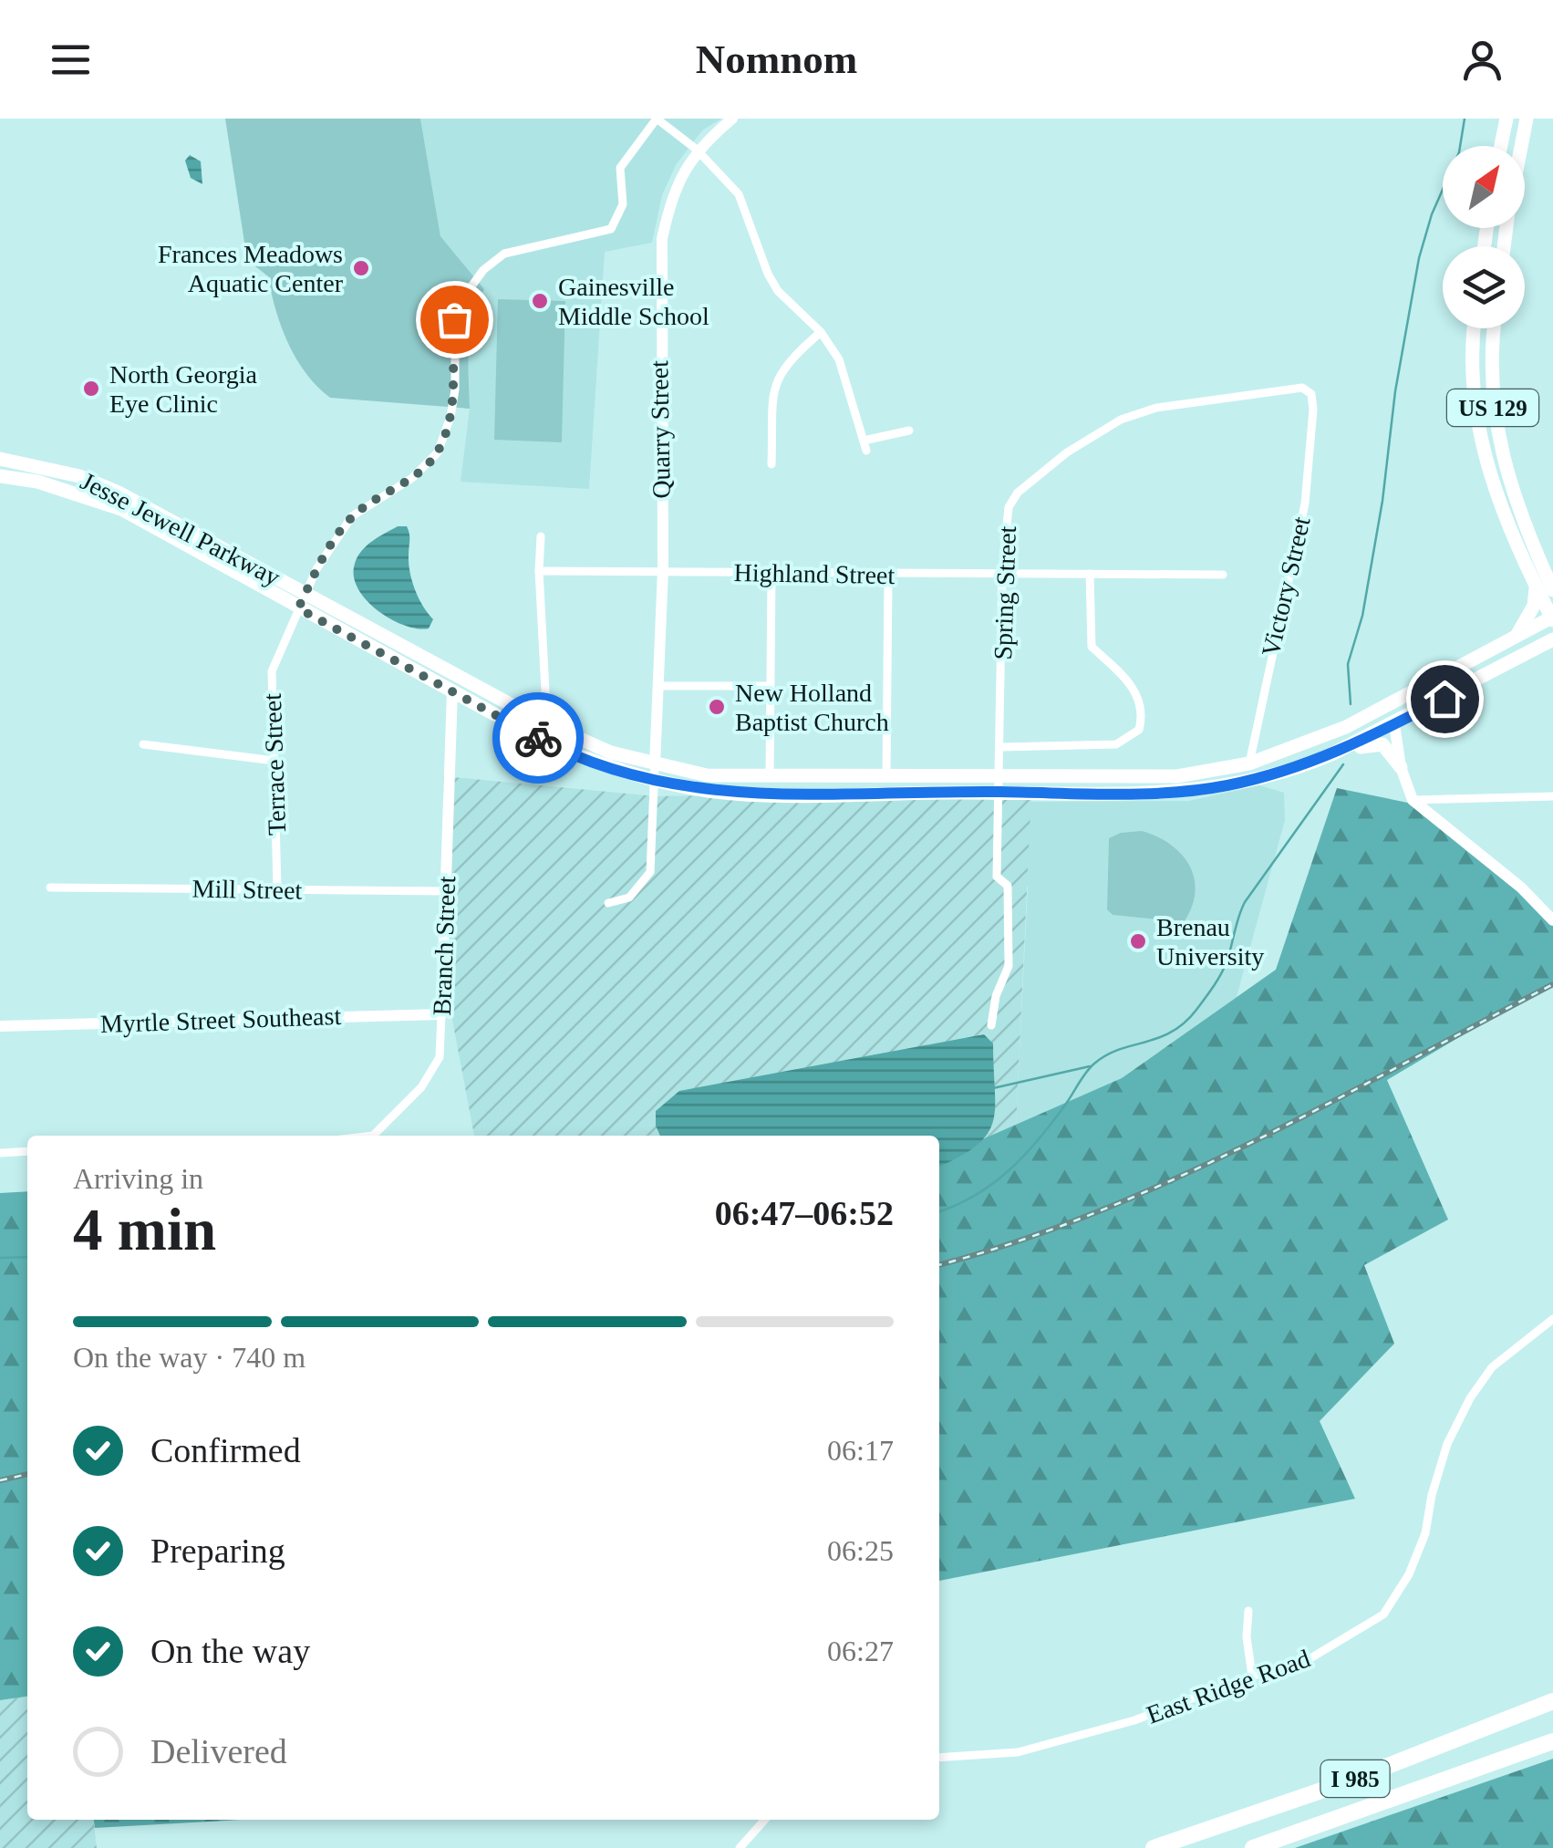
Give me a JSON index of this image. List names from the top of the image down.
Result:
{
  "streets": {
    "highway": ["I 985"],
    "main road": ["US 129", "Jesse Jewell Parkway"],
    "street": [
      "Quarry Street",
      "Highland Street",
      "Victory Street",
      "Spring Street",
      "Terrace Street",
      "Mill Street",
      "Branch Street",
      "Myrtle Street Southeast",
      "East Ridge Road"
    ]
  },
  "crossings": [
    ["Quarry Street", "Jesse Jewell Parkway"],
    ["Quarry Street", "Highland Street"],
    ["Jesse Jewell Parkway", "Spring Street"],
    ["Jesse Jewell Parkway", "Terrace Street"],
    ["Jesse Jewell Parkway", "Branch Street"],
    ["Highland Street", "Spring Street"],
    ["Victory Street", "Spring Street"],
    ["Terrace Street", "Mill Street"],
    ["Mill Street", "Branch Street"],
    ["Branch Street", "Myrtle Street Southeast"]
  ],
  "places": [
    "Frances Meadows Aquatic Center",
    "Gainesville Middle School",
    "North Georgia Eye Clinic",
    "New Holland Baptist Church",
    "Brenau University"
  ],
  "north": "top right",
  "page": {
    "header": "Nomnom",
    "heading": ["4 min", "Arriving in", "06:47–06:52"],
    "bar": "On the way · 740 m",
    "list": [
      ["Confirmed", "06:17"],
      ["Preparing", "06:25"],
      ["On the way", "06:27"],
      "Delivered"
    ]
  }
}
